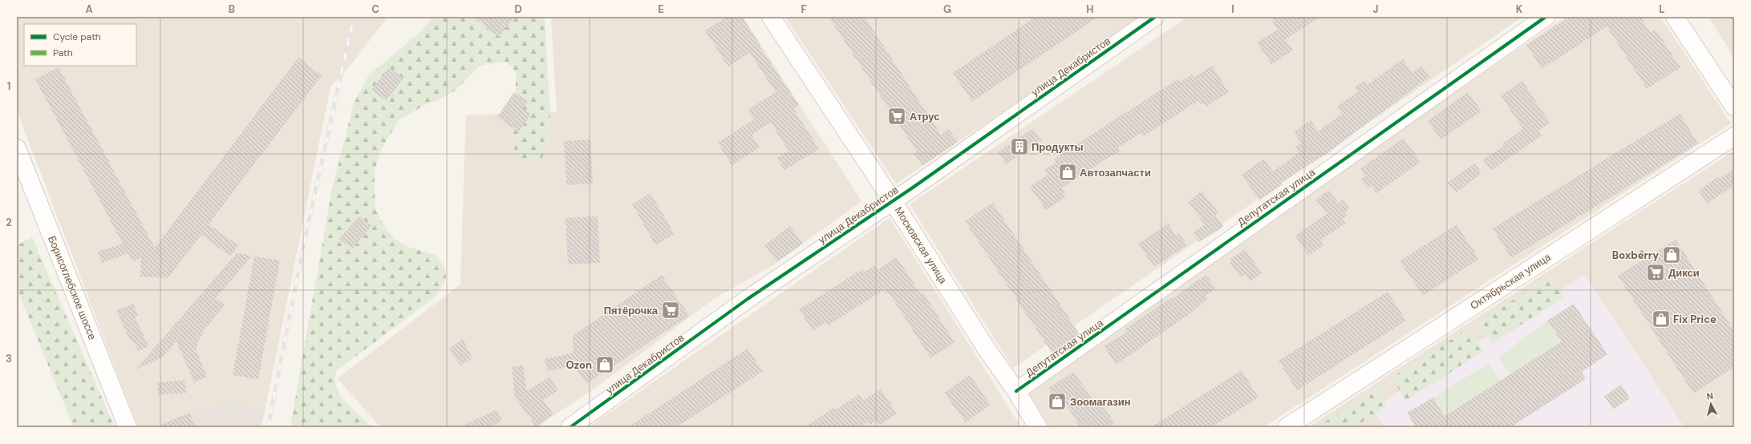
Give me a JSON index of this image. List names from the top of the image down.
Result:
{
  "streets": {
    "street": [
      "улица Декабристов",
      "Депутатская улица",
      "Московская улица",
      "Октябрьская улица",
      "Борисоглебское шоссе"
    ]
  },
  "crossings": [
    ["улица Декабристов", "Московская улица"],
    ["Депутатская улица", "Московская улица"]
  ],
  "places": {
    "supermarket": ["Атрус", "Дикси", "Пятёрочка"],
    "building": ["Продукты"],
    "shop": [
      "Автозапчасти",
      "Boxberry",
      "Fix Price",
      "Ozon",
      "Зоомагазин"
    ]
  },
  "legend": ["Cycle path", "Path"],
  "north": "top",
  "grid": {
    "columns": [
      "A",
      "B",
      "C",
      "D",
      "E",
      "F",
      "G",
      "H",
      "I",
      "J",
      "K",
      "L"
    ],
    "rows": ["1", "2", "3"]
  }
}
